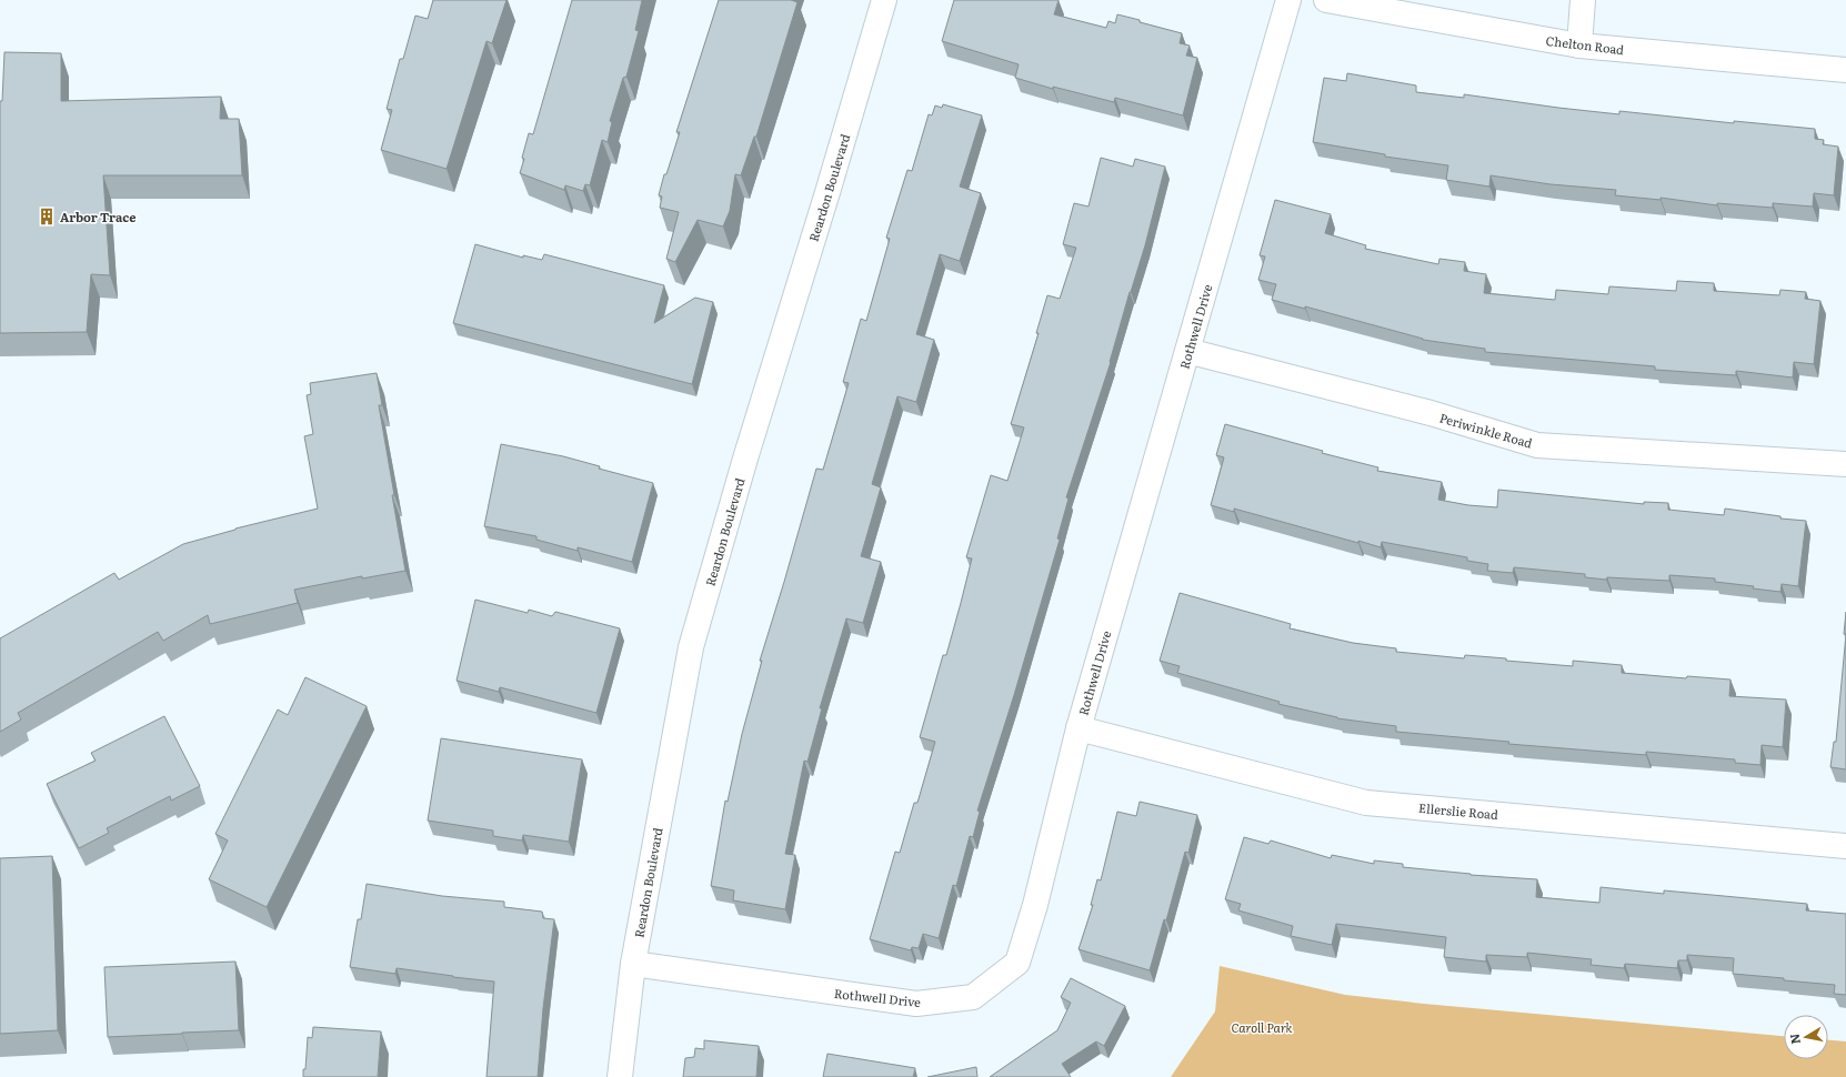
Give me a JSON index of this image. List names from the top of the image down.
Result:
{
  "streets": {
    "street": [
      "Chelton Road",
      "Reardon Boulevard",
      "Rothwell Drive",
      "Periwinkle Road",
      "Ellerslie Road"
    ]
  },
  "crossings": [
    ["Reardon Boulevard", "Rothwell Drive"],
    ["Rothwell Drive", "Periwinkle Road"],
    ["Rothwell Drive", "Ellerslie Road"]
  ],
  "parks": ["Caroll Park"],
  "places": {
    "building": ["Arbor Trace"]
  },
  "north": "left"
}
